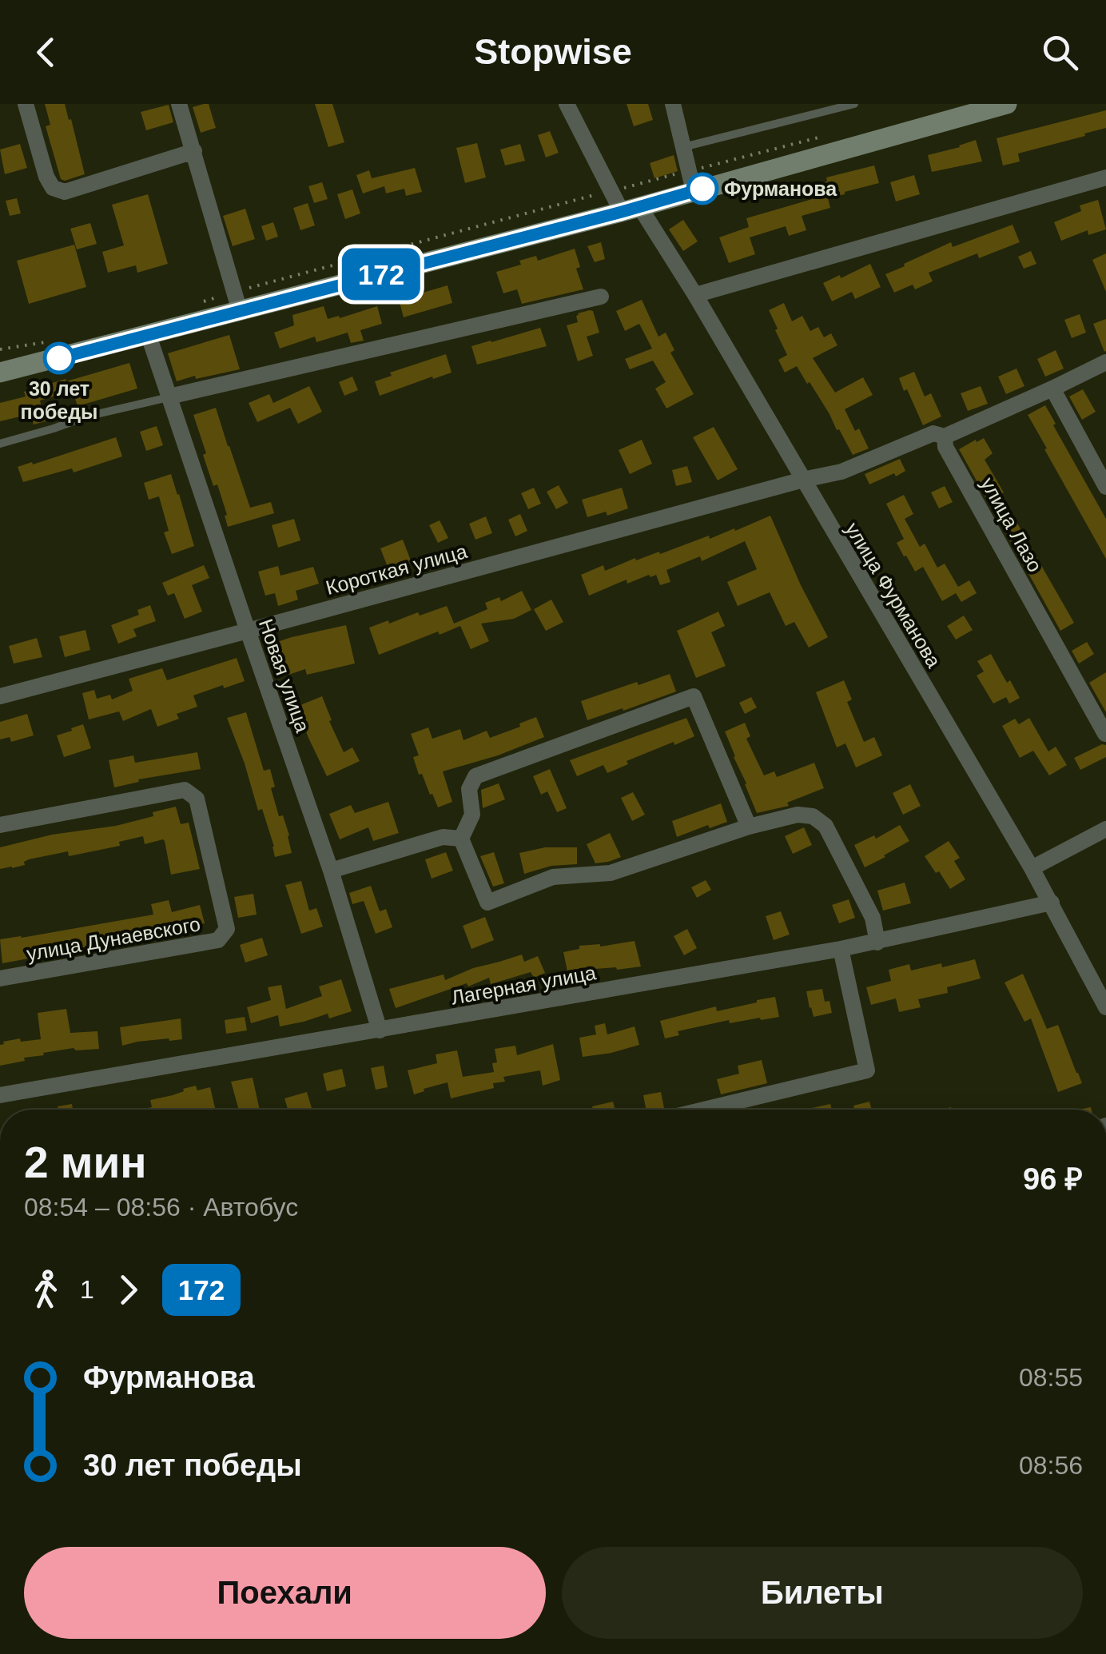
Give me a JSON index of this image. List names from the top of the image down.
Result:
{
  "streets": {
    "street": [
      "улица Лазо",
      "Короткая улица",
      "улица Фурманова",
      "Новая улица",
      "улица Дунаевского",
      "Лагерная улица"
    ]
  },
  "crossings": [
    ["улица Лазо", "Короткая улица"],
    ["Короткая улица", "улица Фурманова"],
    ["Короткая улица", "Новая улица"],
    ["улица Фурманова", "Лагерная улица"],
    ["Новая улица", "Лагерная улица"]
  ],
  "places": ["Фурманова", "30 лет победы"],
  "lines": ["bus line 172"],
  "page": {
    "header": "Stopwise",
    "on_map": "172",
    "heading": ["2 мин", "08:54 – 08:56 · Автобус", "96 ₽"],
    "legs": ["1", "172"],
    "list": [
      {
        "name": "Фурманова",
        "value": "08:55"
      },
      {
        "name": "30 лет победы",
        "value": "08:56"
      }
    ],
    "buttons": ["Поехали", "Билеты"]
  }
}
